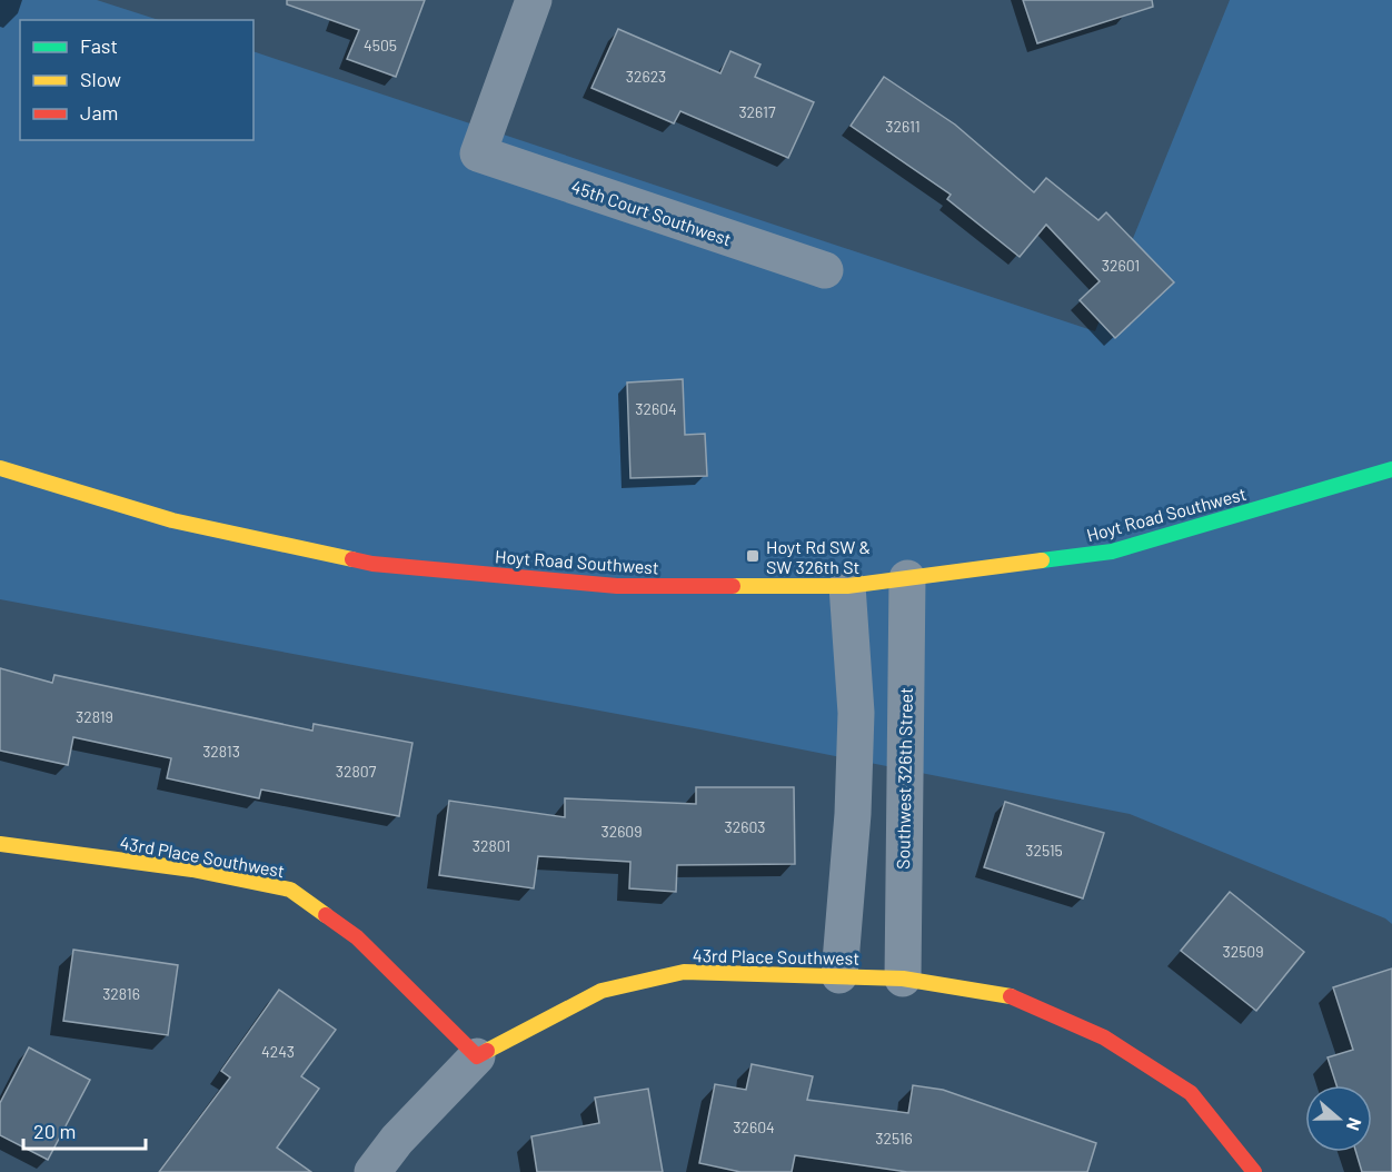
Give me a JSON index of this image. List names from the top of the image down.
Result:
{
  "streets": {
    "main road": ["Hoyt Road Southwest", "43rd Place Southwest"],
    "street": ["45th Court Southwest", "Southwest 326th Street"]
  },
  "crossings": [
    ["Hoyt Road Southwest", "Southwest 326th Street"],
    ["Southwest 326th Street", "43rd Place Southwest"]
  ],
  "places": {
    "transit": ["Hoyt Rd SW & SW 326th St"]
  },
  "house_numbers": [
    "4505",
    "32623",
    "32617",
    "32611",
    "32601",
    "32604",
    "32819",
    "32813",
    "32807",
    "32603",
    "32609",
    "32801",
    "32515",
    "32509",
    "32816",
    "4243",
    "32604",
    "32516"
  ],
  "legend": ["Fast", "Slow", "Jam"],
  "scale_bar": "20 m",
  "north": "right"
}
